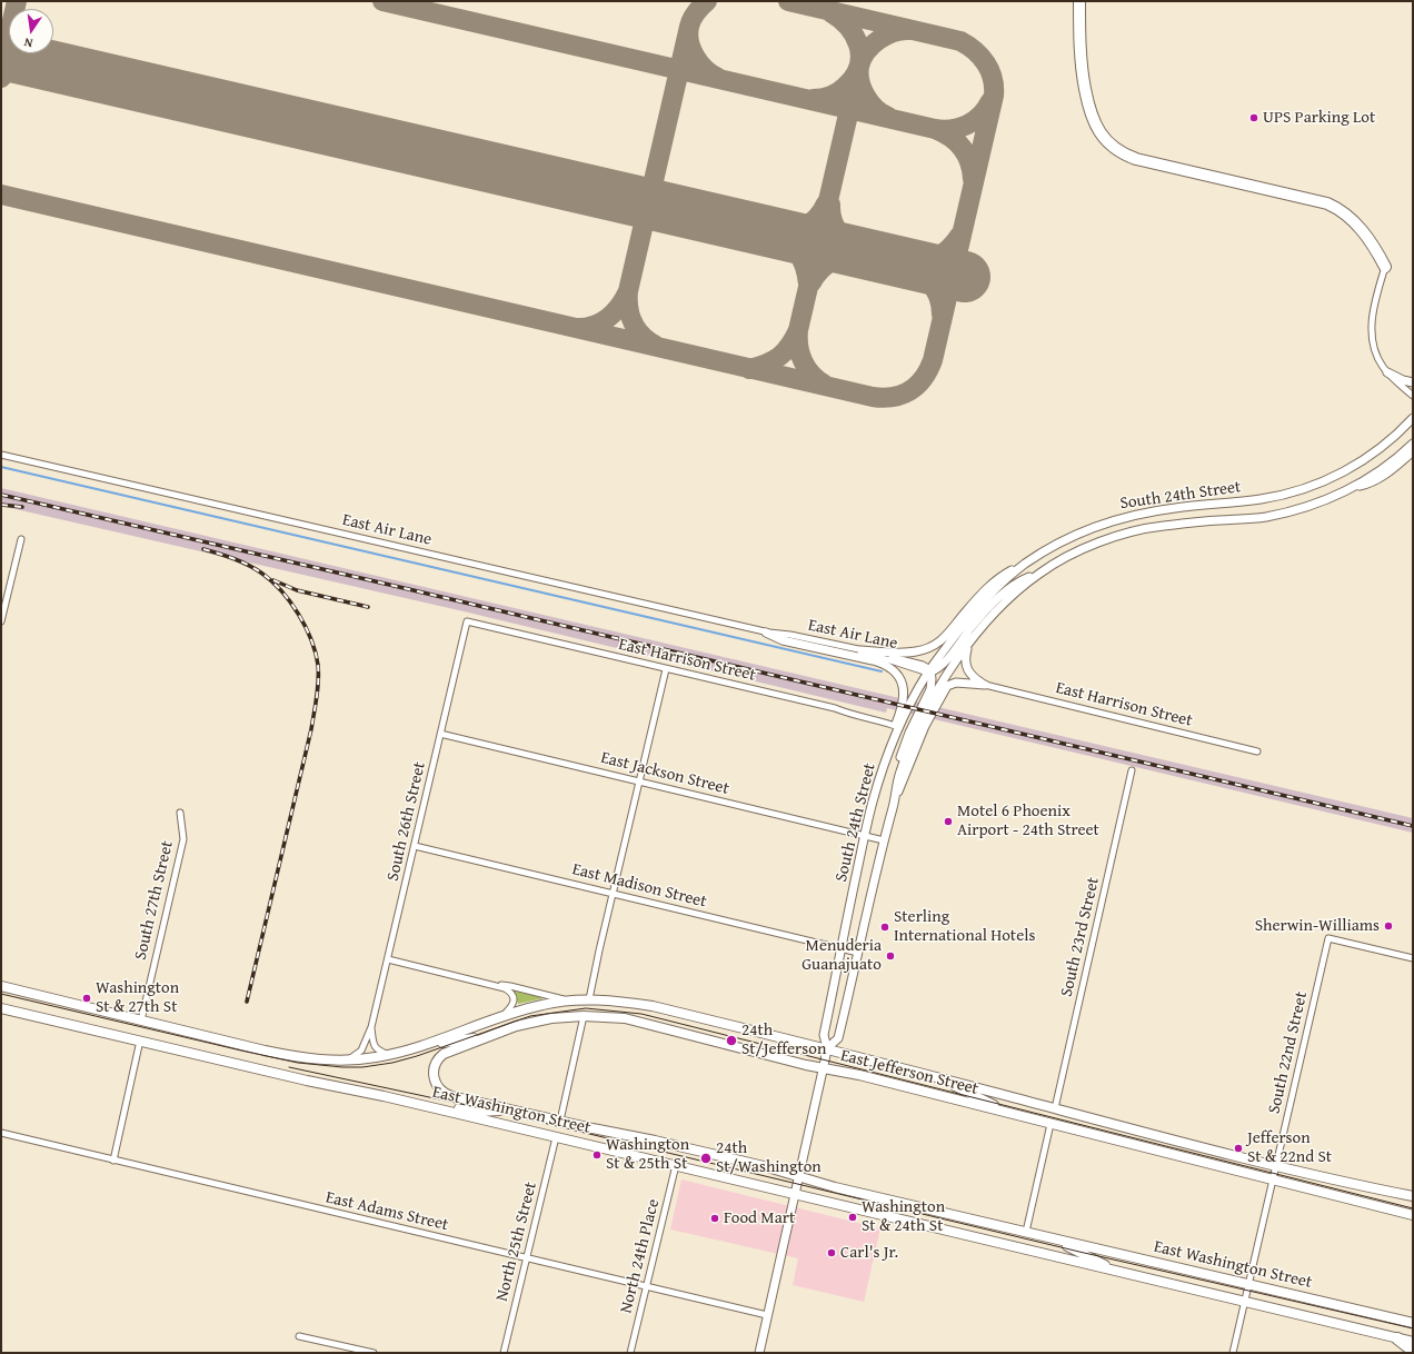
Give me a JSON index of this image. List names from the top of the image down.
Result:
{
  "streets": {
    "main road": ["South 24th Street", "East Jefferson Street", "East Washington Street"],
    "street": [
      "East Air Lane",
      "East Harrison Street",
      "East Jackson Street",
      "South 26th Street",
      "East Madison Street",
      "South 27th Street",
      "South 23rd Street",
      "South 22nd Street",
      "East Adams Street",
      "North 25th Street",
      "North 24th Place"
    ]
  },
  "crossings": [
    ["South 24th Street", "East Air Lane"],
    ["South 24th Street", "East Harrison Street"],
    ["South 24th Street", "East Jackson Street"],
    ["South 24th Street", "East Madison Street"],
    ["South 24th Street", "East Jefferson Street"],
    ["South 24th Street", "East Washington Street"],
    ["South 24th Street", "East Adams Street"],
    ["East Harrison Street", "South 26th Street"],
    ["East Jackson Street", "South 26th Street"],
    ["South 26th Street", "East Madison Street"],
    ["South 26th Street", "East Jefferson Street"],
    ["South 27th Street", "East Jefferson Street"],
    ["South 23rd Street", "East Jefferson Street"],
    ["South 22nd Street", "East Jefferson Street"],
    ["South 22nd Street", "East Washington Street"],
    ["East Jefferson Street", "East Washington Street"],
    ["East Washington Street", "North 25th Street"],
    ["East Washington Street", "North 24th Place"],
    ["East Adams Street", "North 25th Street"],
    ["East Adams Street", "North 24th Place"]
  ],
  "places": [
    "UPS Parking Lot",
    "Motel 6 Phoenix Airport - 24th Street",
    "Sherwin-Williams",
    "Sterling International Hotels",
    "Menuderia Guanajuato",
    "Washington St & 27th St",
    "24th St/Jefferson",
    "Jefferson St & 22nd St",
    "Washington St & 25th St",
    "24th St/Washington",
    "Washington St & 24th St",
    "Food Mart",
    "Carl's Jr."
  ],
  "north": "bottom"
}
